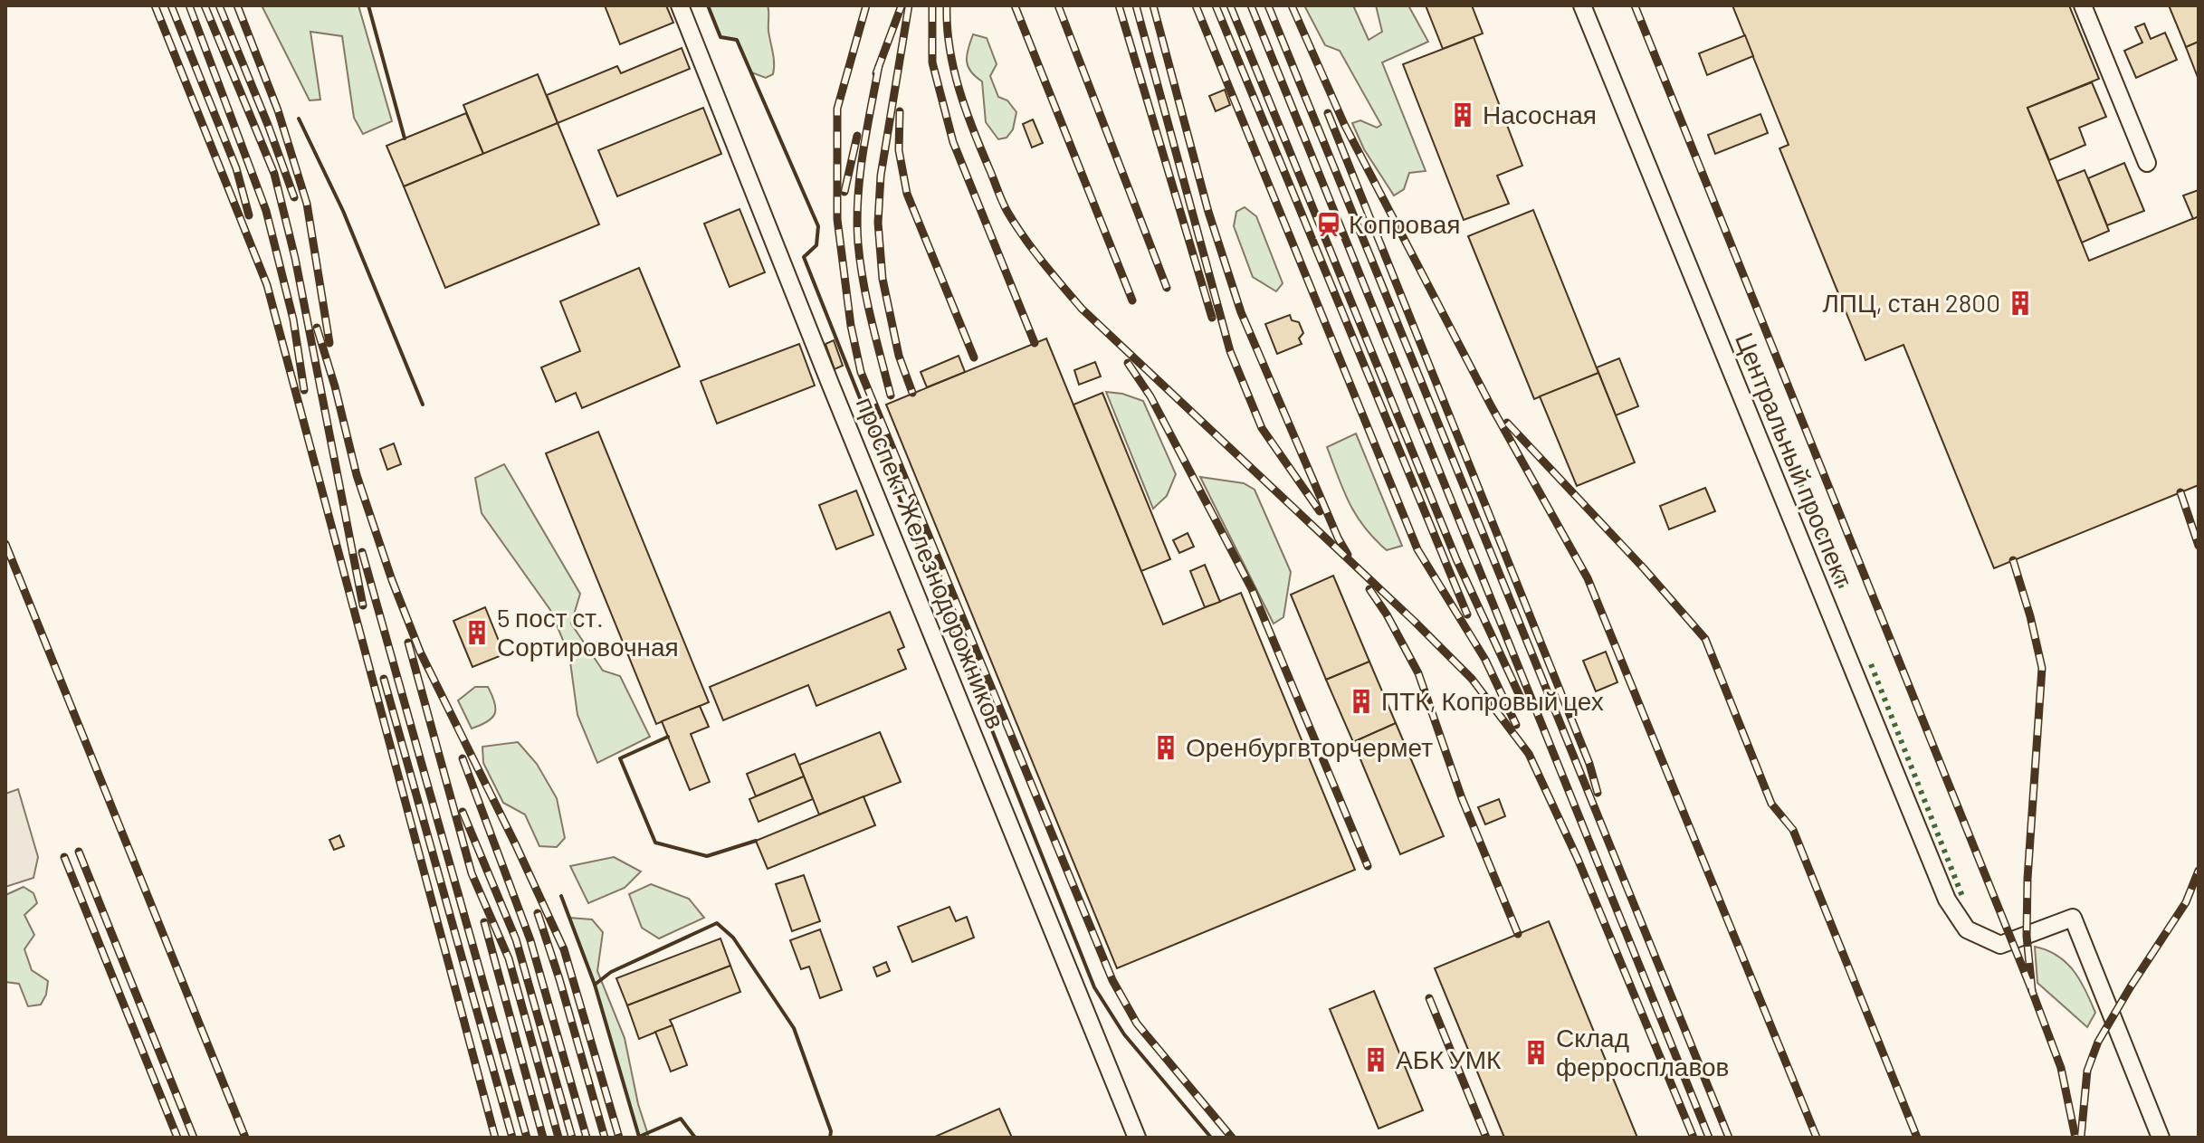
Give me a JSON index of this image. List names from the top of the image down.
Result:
{
  "streets": {
    "street": ["Центральный проспект", "проспект Железнодорожников"]
  },
  "places": {
    "building": [
      "Насосная",
      "ЛПЦ, стан 2800",
      "5 пост ст. Сортировочная",
      "ПТК, Копровый цех",
      "Оренбургвторчермет",
      "Склад ферросплавов",
      "АБК УМК"
    ],
    "station": ["Копровая"]
  }
}
